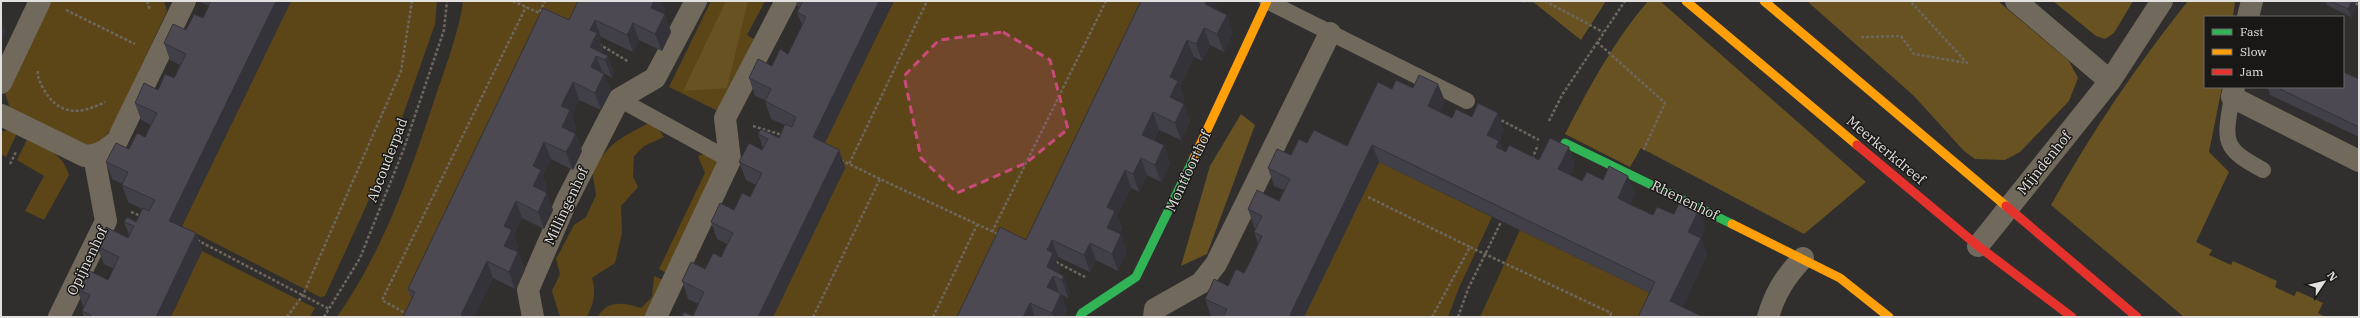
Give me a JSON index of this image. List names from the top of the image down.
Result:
{
  "streets": {
    "main road": ["Meerkerkdreef", "Montfoorthof", "Rhenenhof"],
    "street": ["Mijndenhof", "Millingenhof", "Opijnenhof"],
    "path": ["Abcouderpad"]
  },
  "crossings": [
    ["Meerkerkdreef", "Mijndenhof"]
  ],
  "legend": ["Fast", "Slow", "Jam"],
  "north": "top right"
}
